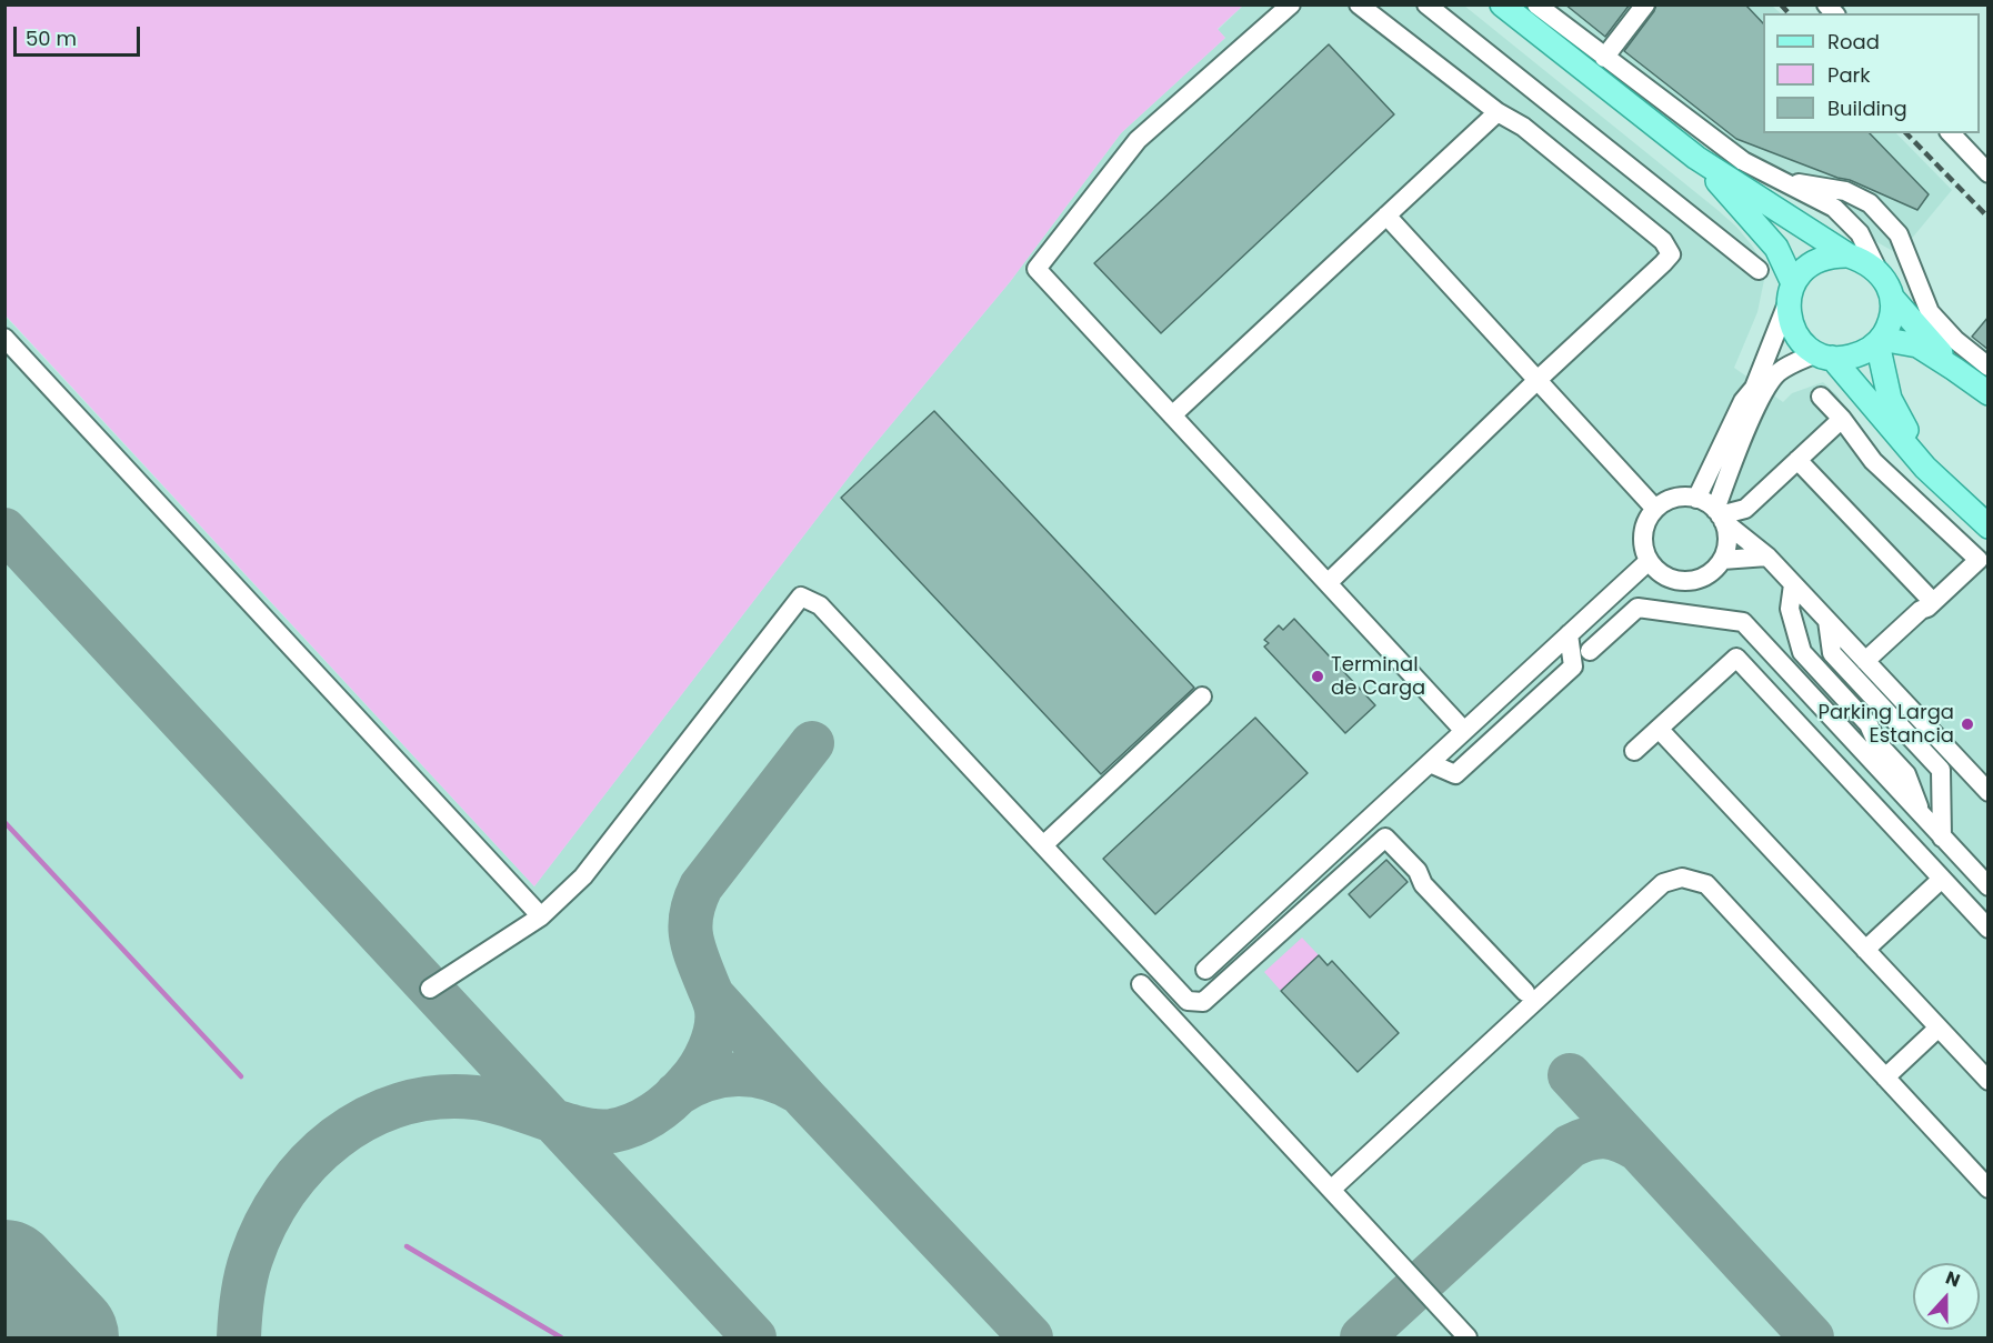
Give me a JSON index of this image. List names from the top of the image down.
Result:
{
  "places": ["Terminal de Carga", "Parking Larga Estancia"],
  "legend": ["Road", "Park", "Building"],
  "scale_bar": "50 m",
  "north": "top"
}
